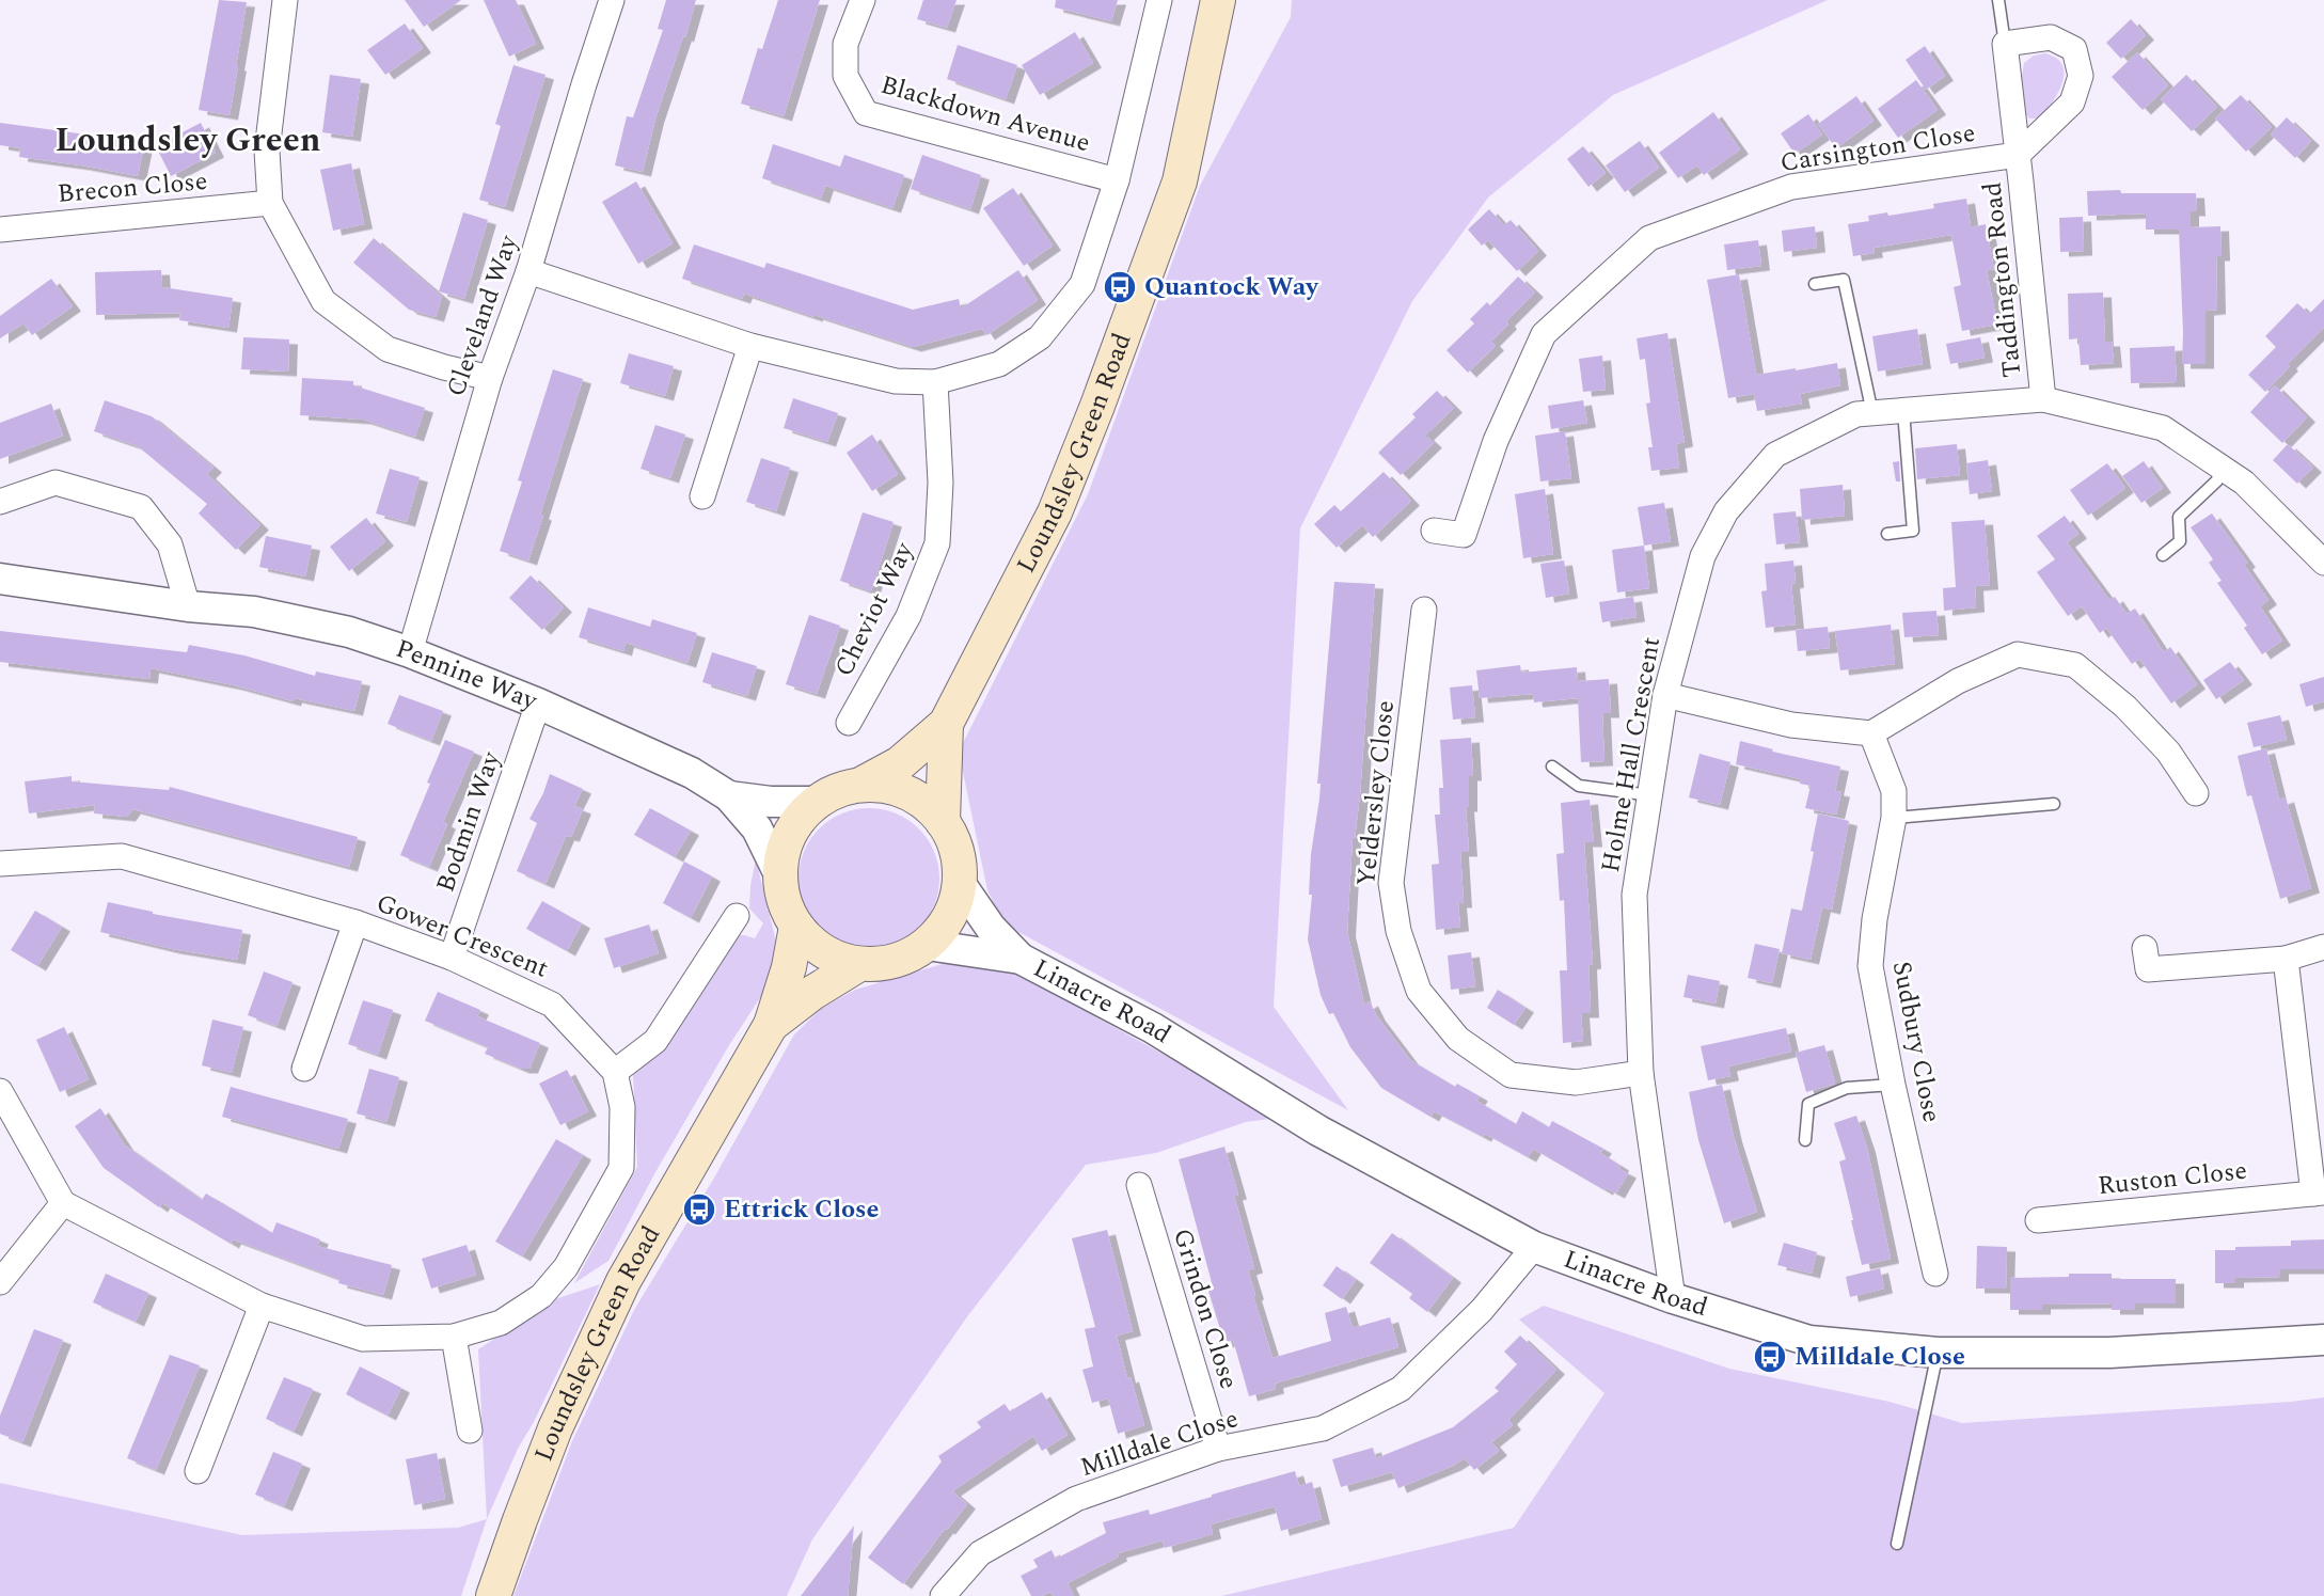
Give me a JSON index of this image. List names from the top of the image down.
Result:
{
  "streets": {
    "main road": ["Loundsley Green Road"],
    "street": [
      "Blackdown Avenue",
      "Carsington Close",
      "Brecon Close",
      "Taddington Road",
      "Cleveland Way",
      "Cheviot Way",
      "Pennine Way",
      "Holme Hall Crescent",
      "Yeldersley Close",
      "Bodmin Way",
      "Gower Crescent",
      "Linacre Road",
      "Sudbury Close",
      "Ruston Close",
      "Grindon Close",
      "Milldale Close"
    ]
  },
  "crossings": [
    ["Carsington Close", "Taddington Road"],
    ["Taddington Road", "Holme Hall Crescent"],
    ["Cleveland Way", "Pennine Way"],
    ["Loundsley Green Road", "Pennine Way"],
    ["Loundsley Green Road", "Linacre Road"],
    ["Pennine Way", "Bodmin Way"],
    ["Pennine Way", "Linacre Road"],
    ["Holme Hall Crescent", "Yeldersley Close"],
    ["Holme Hall Crescent", "Linacre Road"],
    ["Bodmin Way", "Gower Crescent"],
    ["Linacre Road", "Milldale Close"],
    ["Grindon Close", "Milldale Close"]
  ],
  "districts": ["Loundsley Green"],
  "places": {
    "bus stop": ["Quantock Way", "Ettrick Close", "Milldale Close"]
  }
}
